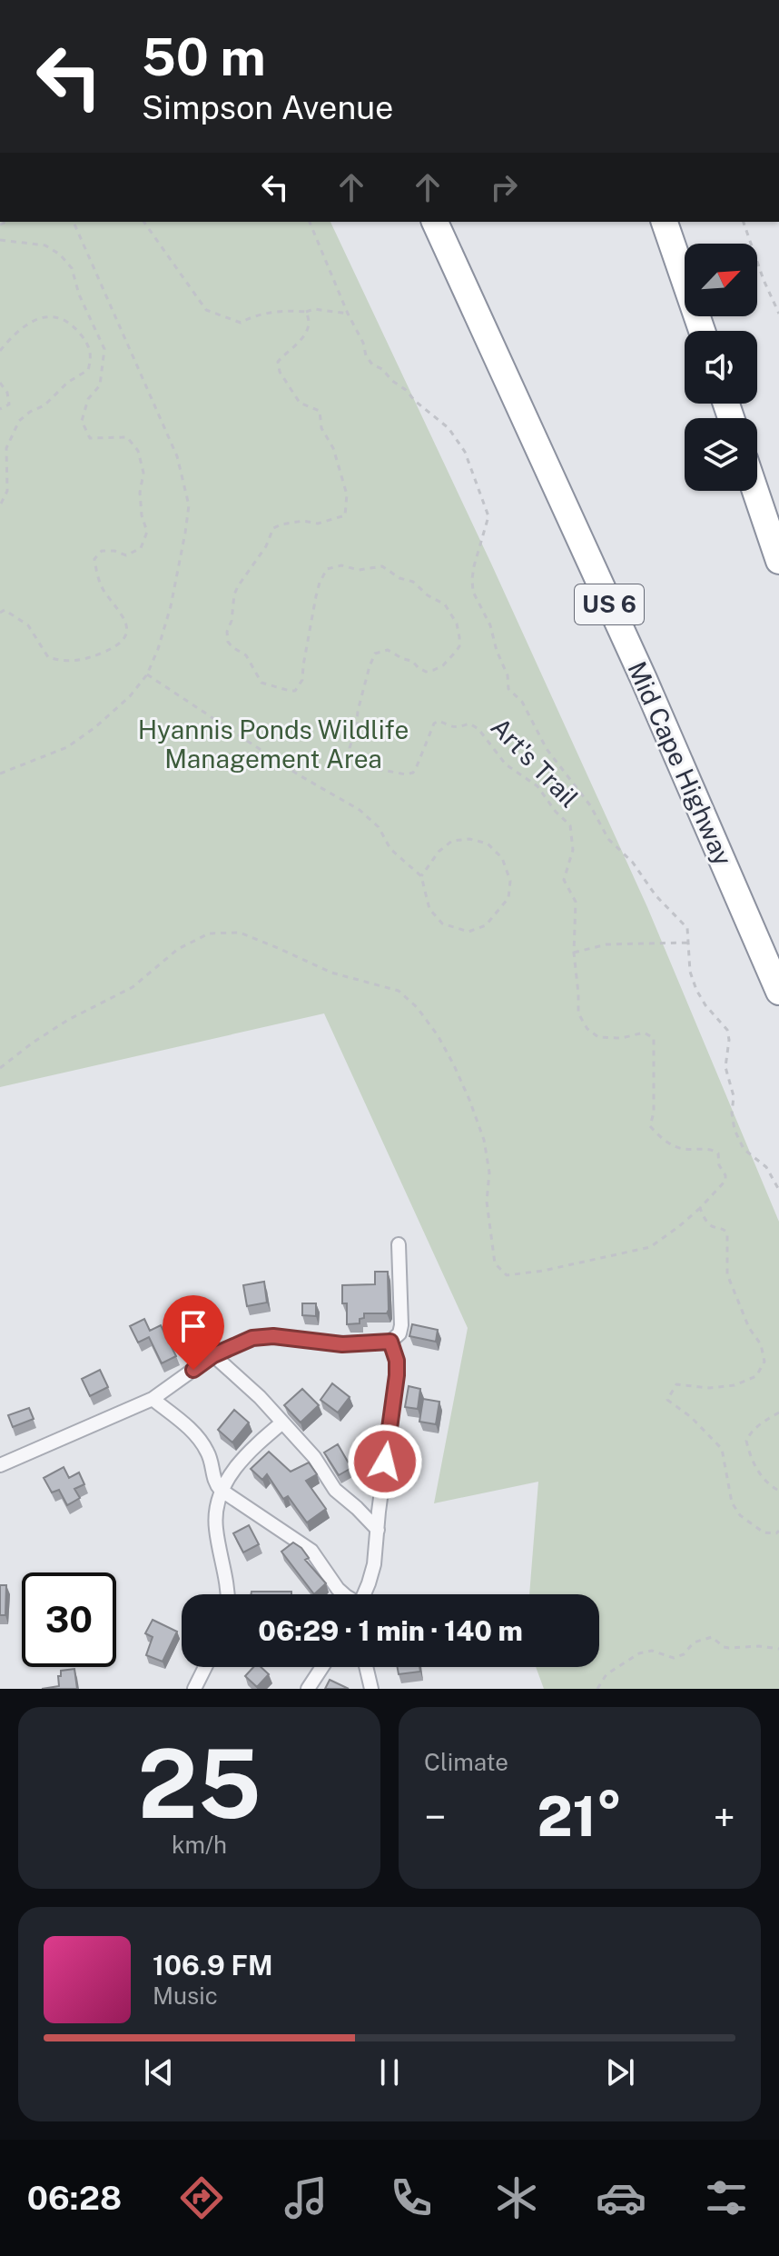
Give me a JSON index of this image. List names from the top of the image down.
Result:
{
  "streets": {
    "highway": ["US 6", "Mid Cape Highway"],
    "path": ["Art's Trail"]
  },
  "parks": ["Hyannis Ponds Wildlife Management Area"],
  "north": "top right",
  "page": {
    "turn": ["50 m", "Simpson Avenue"],
    "limit": "30",
    "trip": "06:29 · 1 min · 140 m",
    "tile": [
      ["25", "km/h"],
      "Climate"
    ],
    "heat": ["−", "21°", "+"],
    "song": ["106.9 FM", "Music"],
    "tabs": "06:28"
  }
}
